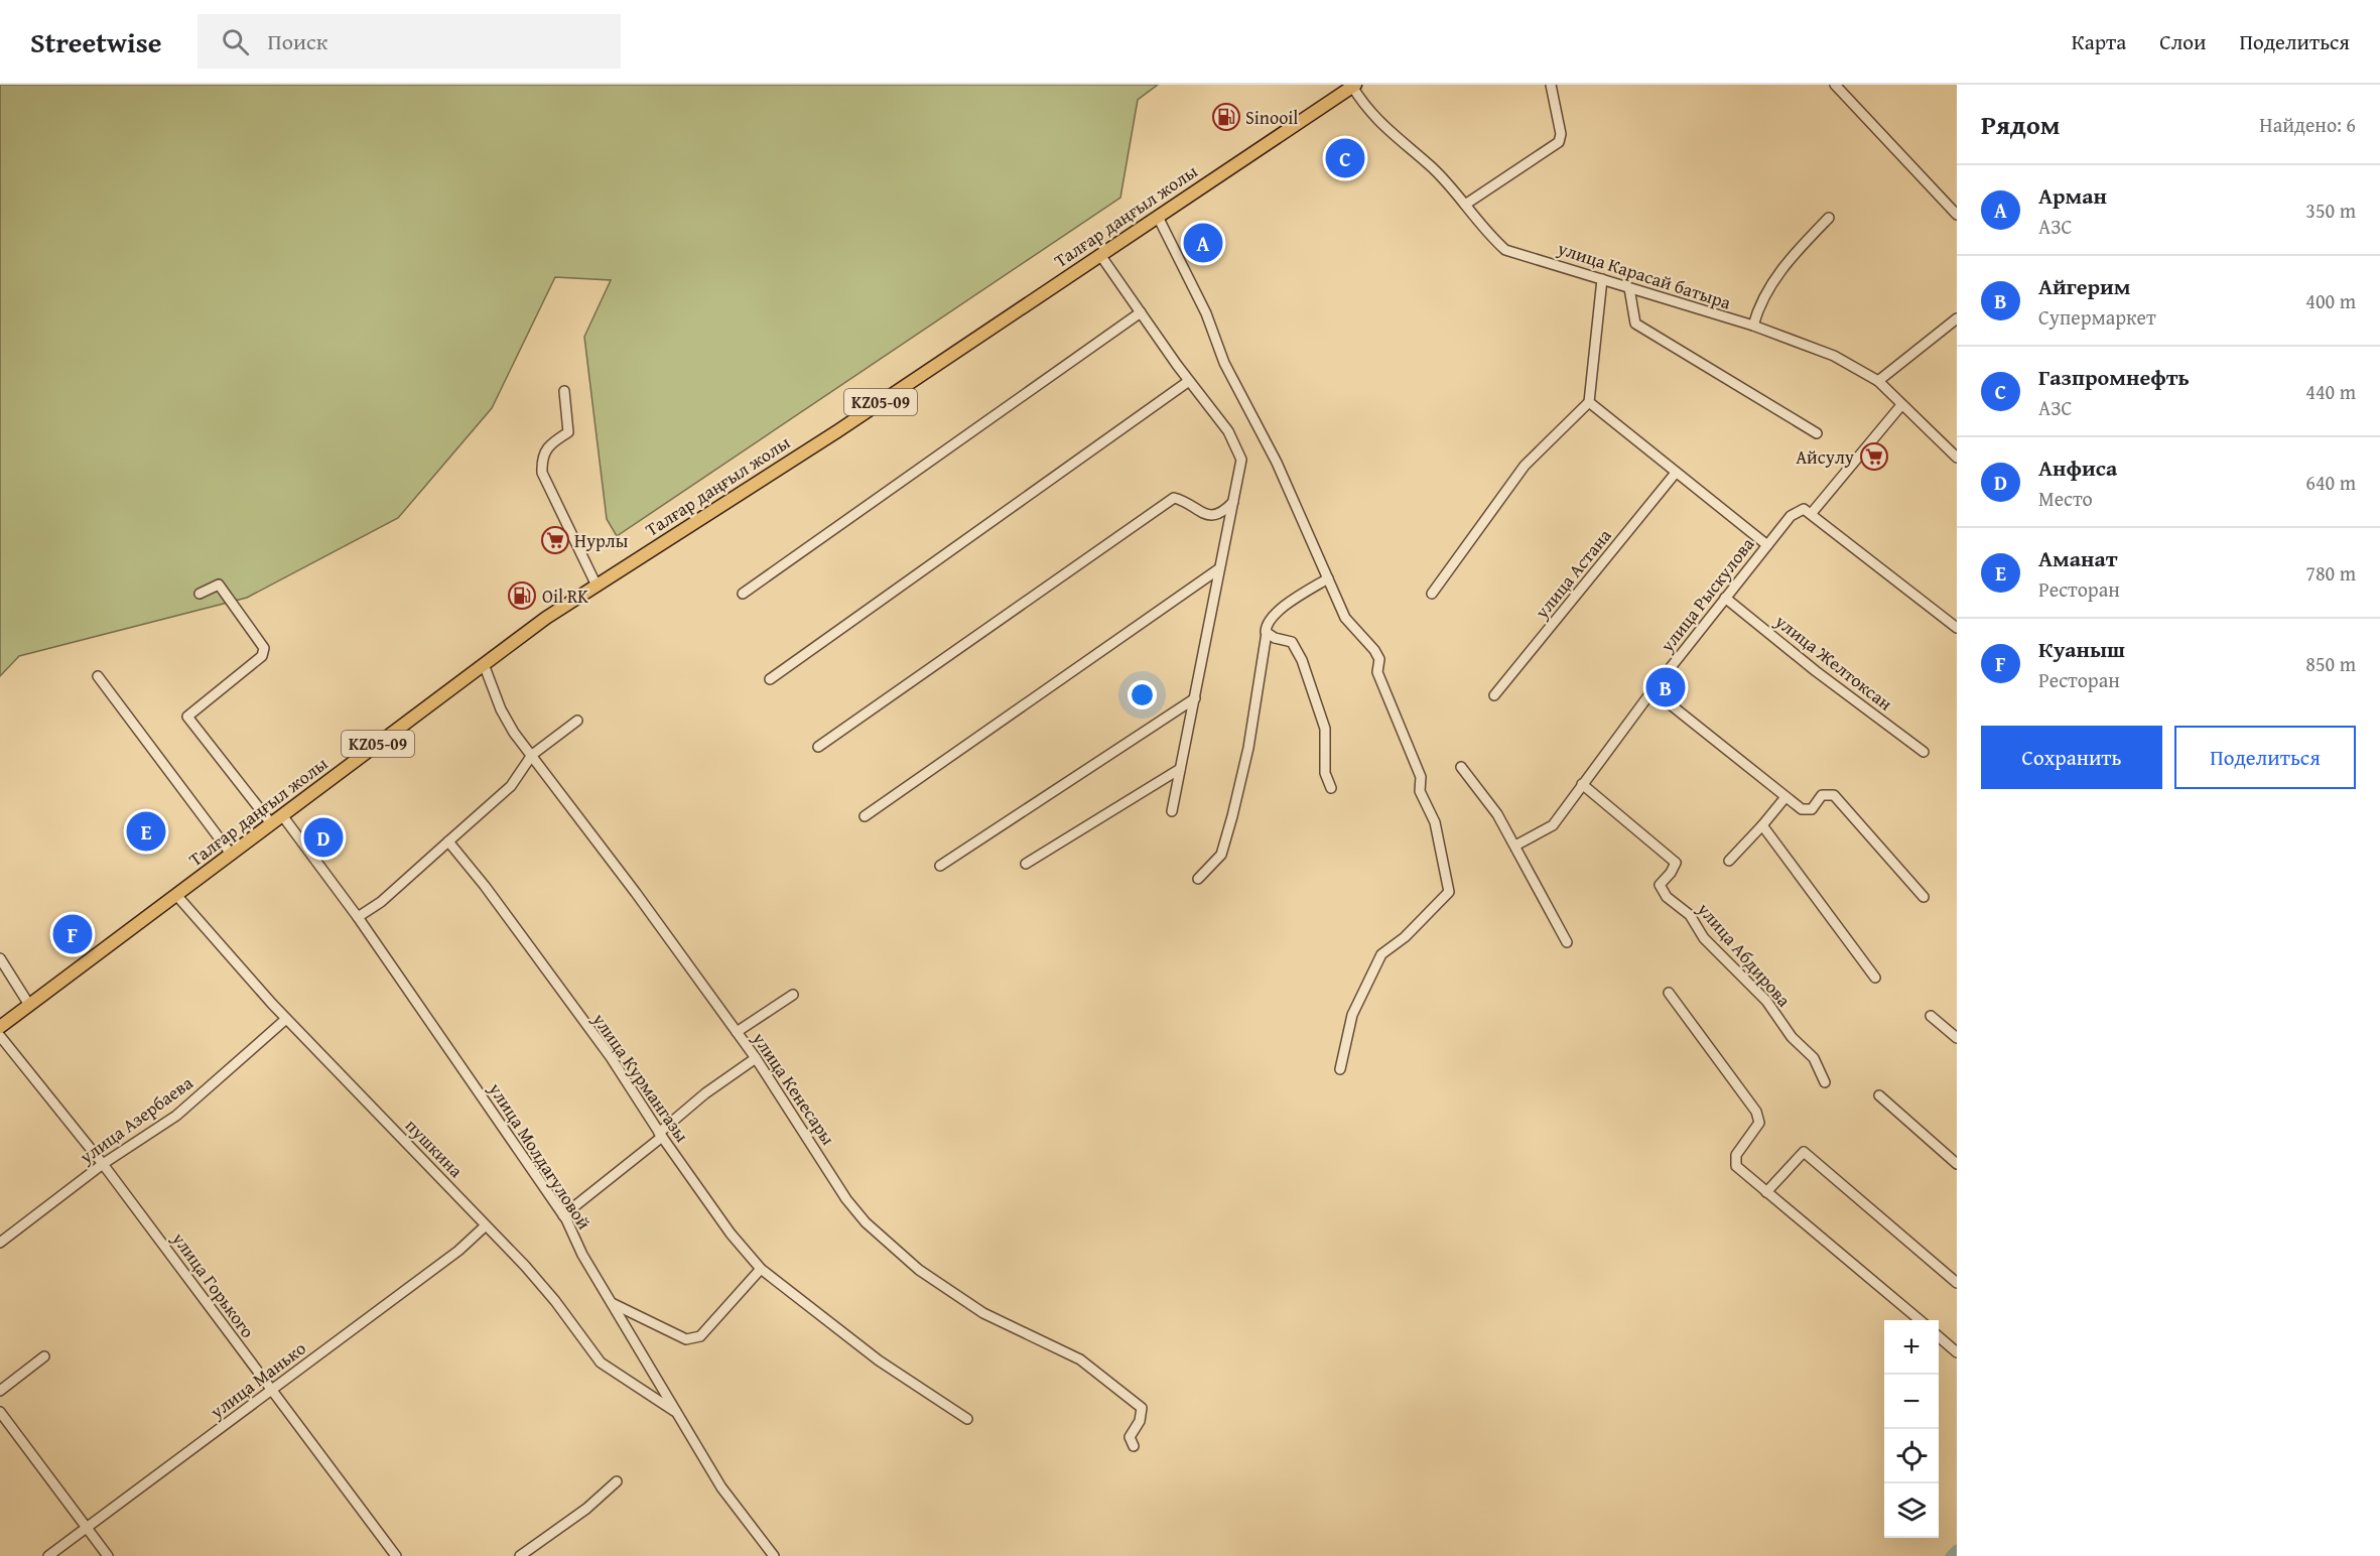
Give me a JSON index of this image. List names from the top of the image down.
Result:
{
  "streets": {
    "main road": ["Талғар даңғыл жолы", "KZ05-09"],
    "street": [
      "улица Карасай батыра",
      "улица Астана",
      "улица Рыскулова",
      "улица Желтоксан",
      "улица Абдирова",
      "улица Курмангазы",
      "улица Кенесары",
      "улица Азербаева",
      "пушкина",
      "улица Молдагуловой",
      "улица Горького",
      "улица Манько"
    ]
  },
  "crossings": [
    ["Талғар даңғыл жолы", "улица Карасай батыра"],
    ["Талғар даңғыл жолы", "улица Кенесары"],
    ["Талғар даңғыл жолы", "пушкина"],
    ["Талғар даңғыл жолы", "улица Молдагуловой"],
    ["улица Рыскулова", "улица Желтоксан"],
    ["улица Рыскулова", "улица Абдирова"],
    ["улица Азербаева", "пушкина"],
    ["улица Азербаева", "улица Горького"],
    ["пушкина", "улица Молдагуловой"],
    ["пушкина", "улица Манько"],
    ["улица Горького", "улица Манько"]
  ],
  "places": {
    "fuel station": ["Sinooil", "Oil RK"],
    "supermarket": ["Айсулу", "Нурлы"]
  },
  "page": {
    "header": "Streetwise",
    "search": "Поиск",
    "nav": ["Карта", "Слои", "Поделиться"],
    "heading": ["Рядом", "Найдено: 6"],
    "pins": [
      "C",
      "A",
      "B",
      "E",
      "D",
      "F"
    ],
    "list": [
      {
        "mark": "A",
        "name": "Арман",
        "note": "АЗС",
        "value": "350 m"
      },
      {
        "mark": "B",
        "name": "Айгерим",
        "note": "Супермаркет",
        "value": "400 m"
      },
      {
        "mark": "C",
        "name": "Газпромнефть",
        "note": "АЗС",
        "value": "440 m"
      },
      {
        "mark": "D",
        "name": "Анфиса",
        "note": "Место",
        "value": "640 m"
      },
      {
        "mark": "E",
        "name": "Аманат",
        "note": "Ресторан",
        "value": "780 m"
      },
      {
        "mark": "F",
        "name": "Куаныш",
        "note": "Ресторан",
        "value": "850 m"
      }
    ],
    "buttons": ["Сохранить", "Поделиться"],
    "map_buttons": ["+", "−"]
  }
}
